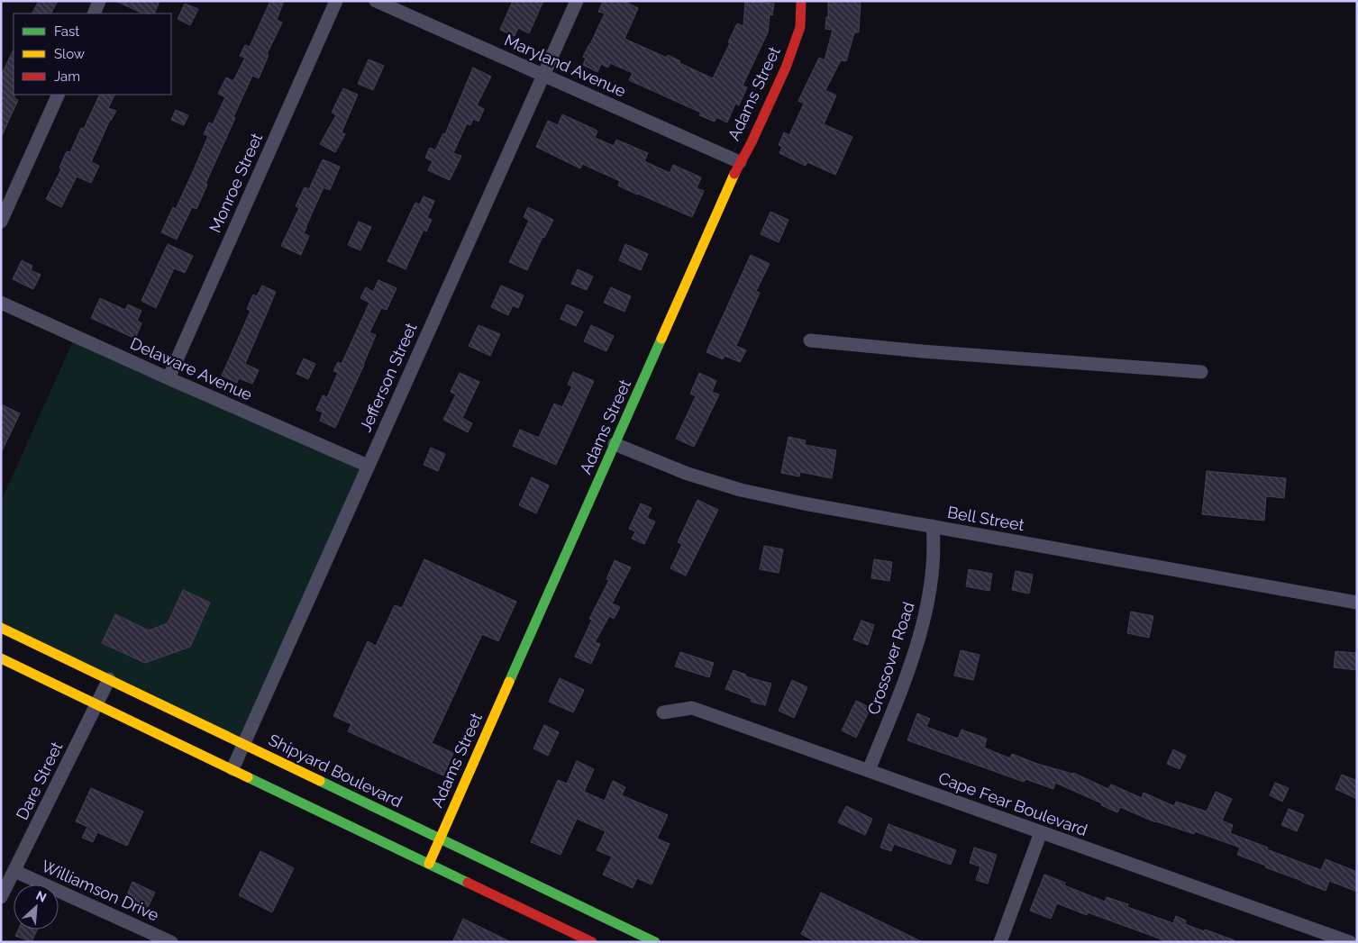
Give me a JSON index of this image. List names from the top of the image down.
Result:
{
  "streets": {
    "main road": ["Adams Street", "Shipyard Boulevard"],
    "street": [
      "Maryland Avenue",
      "Monroe Street",
      "Delaware Avenue",
      "Jefferson Street",
      "Bell Street",
      "Crossover Road",
      "Dare Street",
      "Cape Fear Boulevard",
      "Williamson Drive"
    ]
  },
  "crossings": [
    ["Maryland Avenue", "Adams Street"],
    ["Maryland Avenue", "Jefferson Street"],
    ["Adams Street", "Bell Street"],
    ["Adams Street", "Shipyard Boulevard"],
    ["Monroe Street", "Delaware Avenue"],
    ["Delaware Avenue", "Jefferson Street"],
    ["Jefferson Street", "Shipyard Boulevard"],
    ["Bell Street", "Crossover Road"],
    ["Crossover Road", "Cape Fear Boulevard"],
    ["Shipyard Boulevard", "Dare Street"],
    ["Dare Street", "Williamson Drive"]
  ],
  "legend": ["Fast", "Slow", "Jam"],
  "north": "top right"
}
